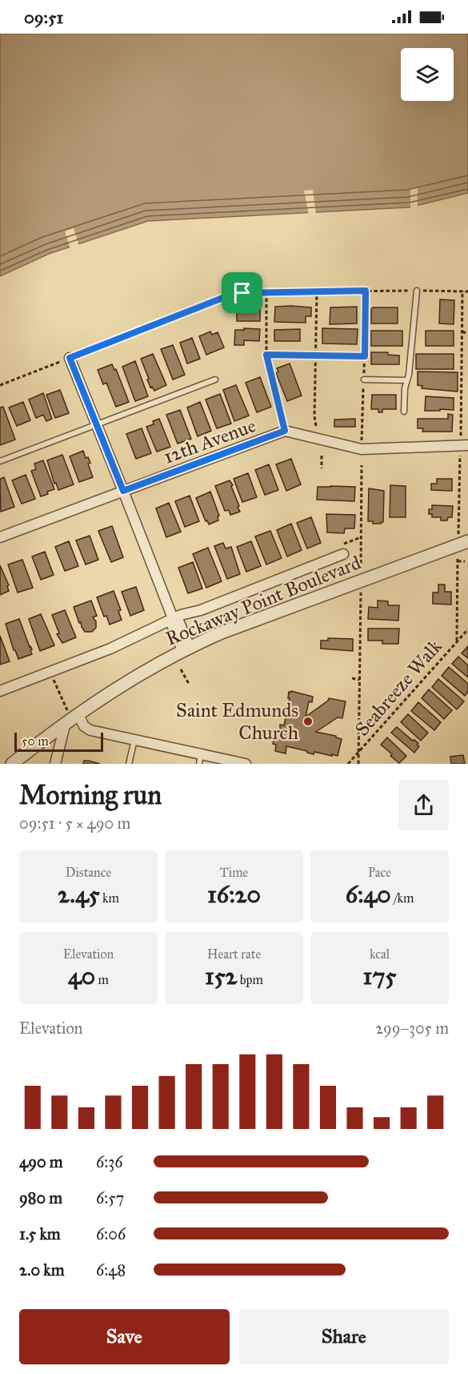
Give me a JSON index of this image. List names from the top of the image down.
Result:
{
  "streets": {
    "street": ["12th Avenue", "Rockaway Point Boulevard"],
    "path": ["Seabreeze Walk"]
  },
  "places": ["Saint Edmunds Church"],
  "scale_bar": "50 m",
  "page": {
    "status": "09:51",
    "scale": "50 m",
    "heading": ["Morning run", "09:51 · 5 × 490 m"],
    "stats": [
      ["Distance", "2.45 km"],
      ["Time", "16:20"],
      ["Pace", "6:40 /km"],
      ["Elevation", "40 m"],
      ["Heart rate", "152 bpm"],
      ["kcal", "175"]
    ],
    "chart": ["Elevation", "299–305 m"],
    "list": [
      {
        "name": "490 m",
        "note": "6:36"
      },
      {
        "name": "980 m",
        "note": "6:57"
      },
      {
        "name": "1.5 km",
        "note": "6:06"
      },
      {
        "name": "2.0 km",
        "note": "6:48"
      }
    ],
    "buttons": ["Save", "Share"]
  }
}
